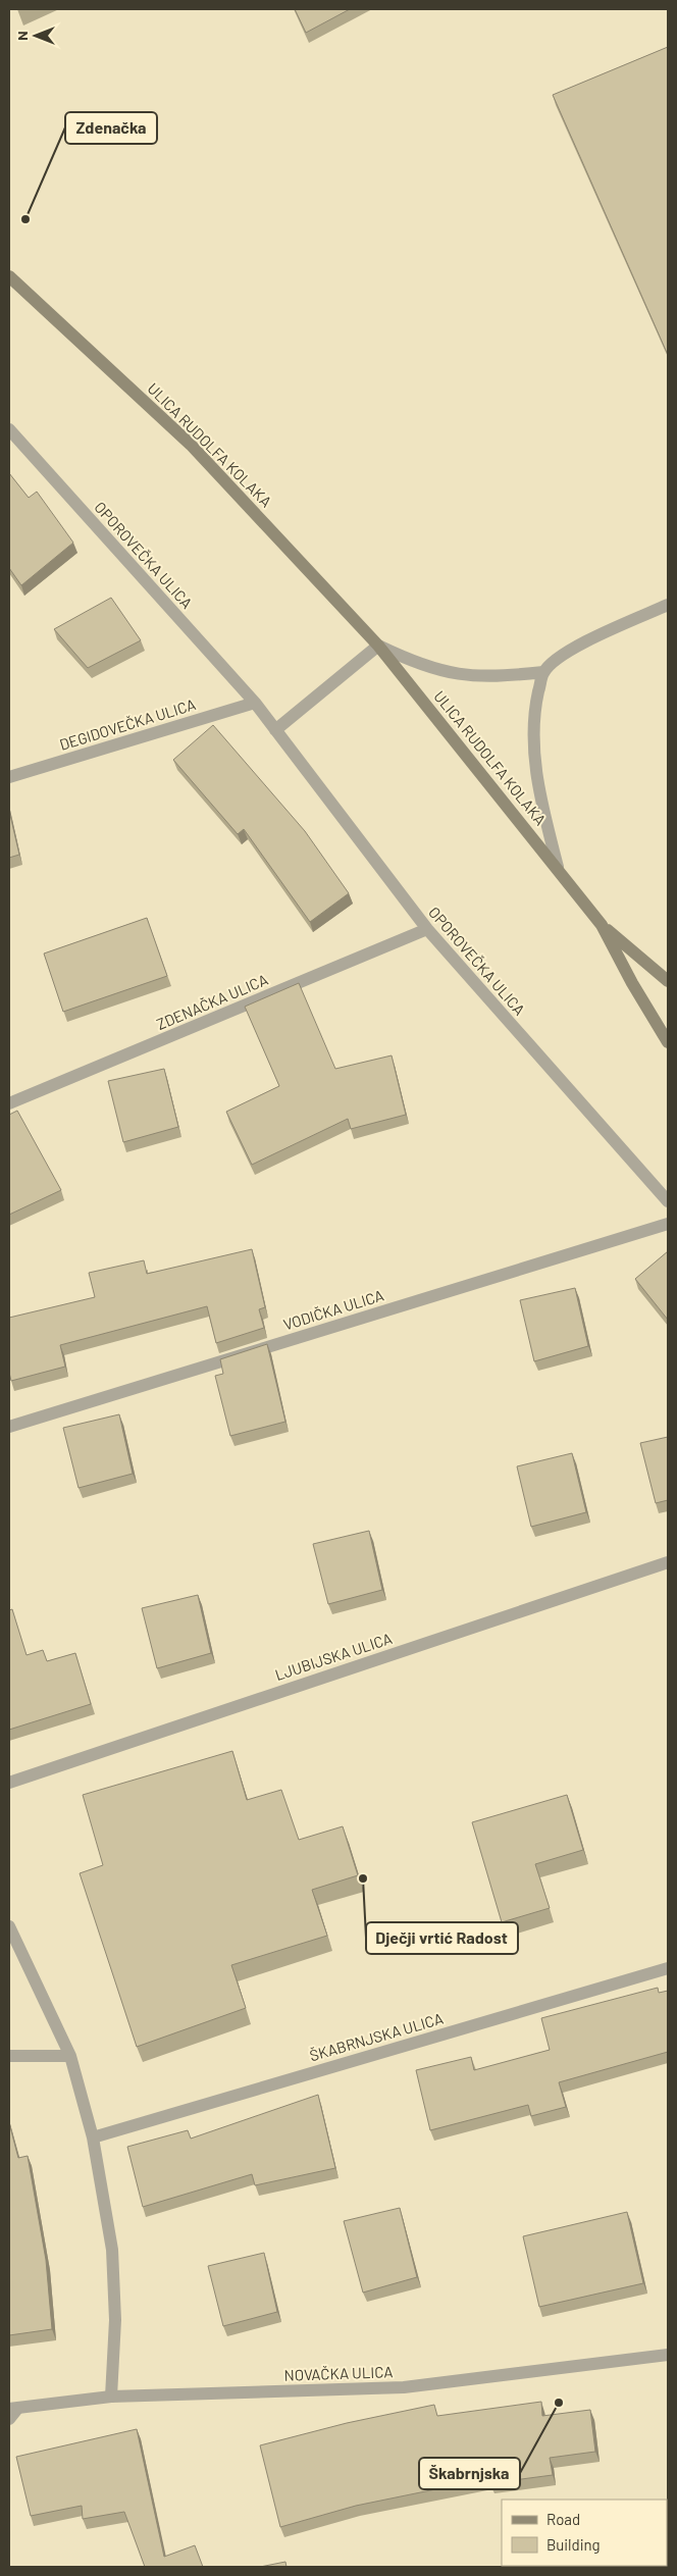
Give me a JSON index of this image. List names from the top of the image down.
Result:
{
  "streets": {
    "main road": ["ULICA RUDOLFA KOLAKA"],
    "street": [
      "OPOROVEČKA ULICA",
      "DEGIDOVEČKA ULICA",
      "ZDENAČKA ULICA",
      "VODIČKA ULICA",
      "LJUBIJSKA ULICA",
      "ŠKABRNJSKA ULICA",
      "NOVAČKA ULICA"
    ]
  },
  "crossings": [
    ["OPOROVEČKA ULICA", "DEGIDOVEČKA ULICA"],
    ["OPOROVEČKA ULICA", "ZDENAČKA ULICA"]
  ],
  "places": ["Zdenačka", "Dječji vrtić Radost", "Škabrnjska"],
  "legend": ["Road", "Building"],
  "north": "left"
}
